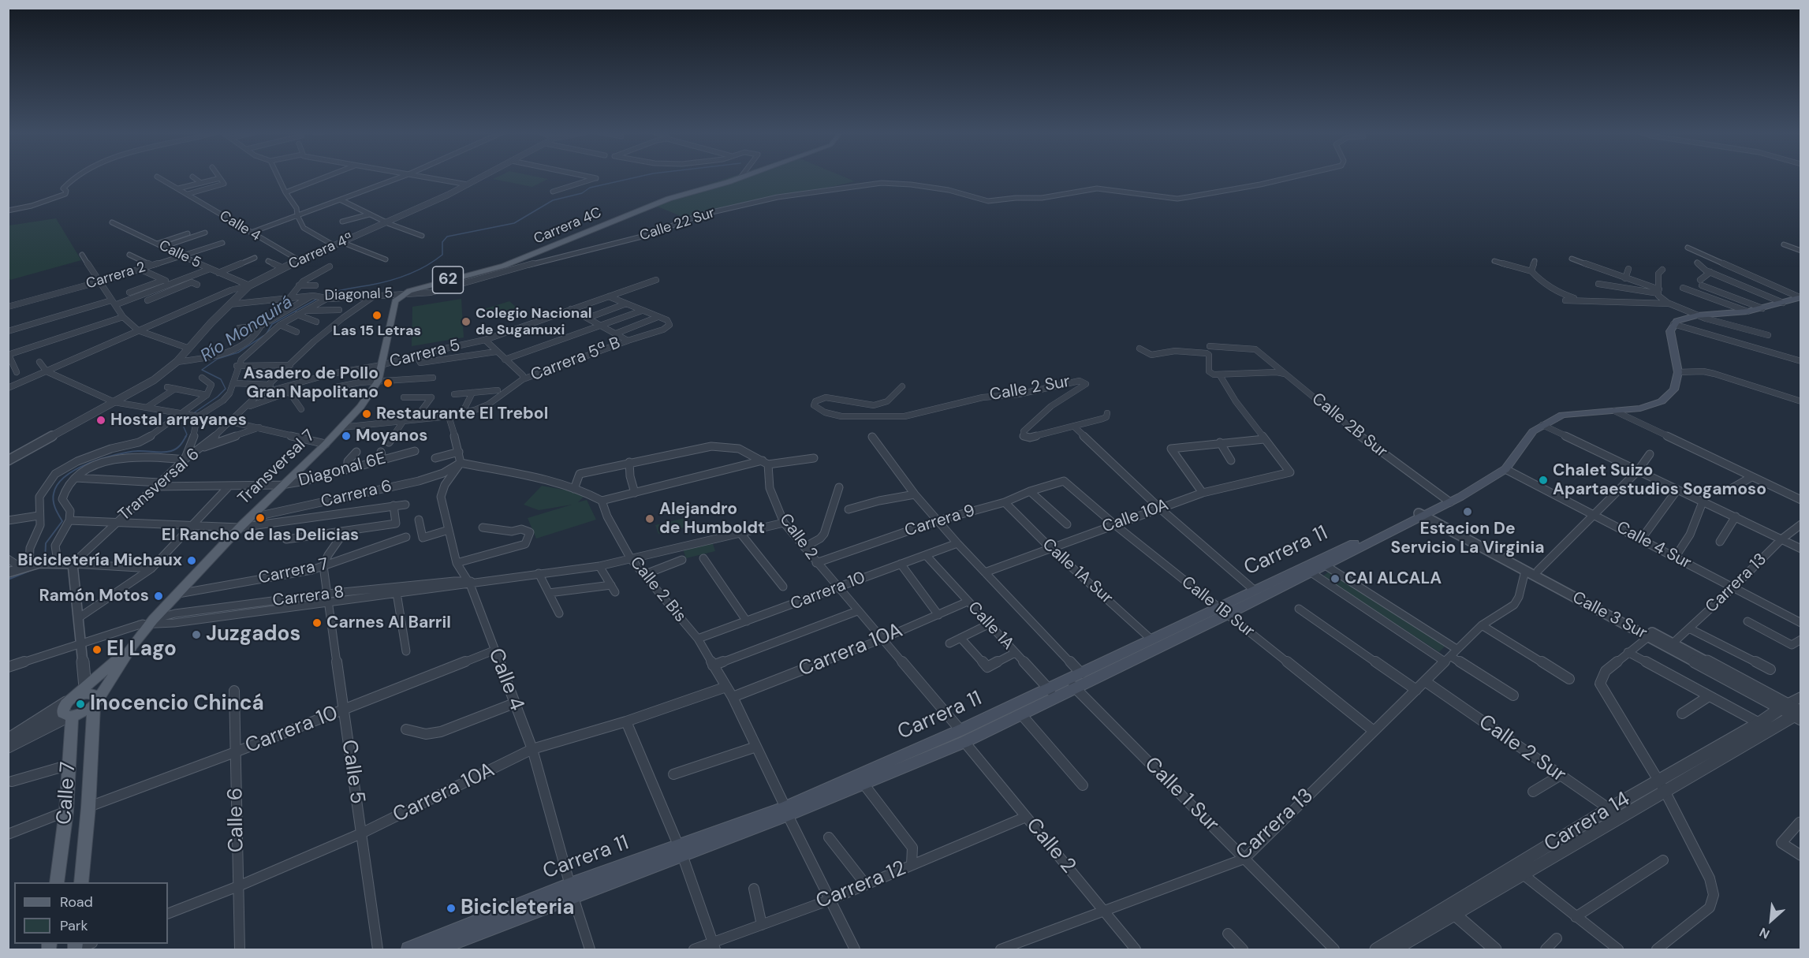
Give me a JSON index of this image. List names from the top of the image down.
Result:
{
  "streets": {
    "main road": [
      "Carrera 4C",
      "62",
      "Transversal 7",
      "Carrera 11",
      "Calle 7"
    ],
    "street": [
      "Calle 22 Sur",
      "Calle 4",
      "Carrera 4ª",
      "Calle 5",
      "Carrera 2",
      "Diagonal 5",
      "Carrera 5",
      "Carrera 5ª B",
      "Calle 2 Sur",
      "Calle 2B Sur",
      "Diagonal 6E",
      "Transversal 6",
      "Carrera 6",
      "Calle 10A",
      "Carrera 9",
      "Calle 2",
      "Calle 4 Sur",
      "Carrera 7",
      "Calle 1A Sur",
      "Carrera 13",
      "Calle 2 Bis",
      "Carrera 10",
      "Carrera 8",
      "Calle 1B Sur",
      "Calle 3 Sur",
      "Calle 1A",
      "Carrera 10A",
      "Calle 1 Sur",
      "Calle 6",
      "Carrera 14",
      "Carrera 12"
    ]
  },
  "crossings": [
    ["Calle 22 Sur", "Carrera 4C"],
    ["Calle 22 Sur", "Diagonal 5"],
    ["Calle 22 Sur", "Transversal 7"],
    ["Calle 4", "Carrera 4ª"],
    ["Calle 4", "Carrera 6"],
    ["Calle 4", "Carrera 11"],
    ["Calle 4", "Carrera 10"],
    ["Calle 4", "Carrera 8"],
    ["Calle 4", "Carrera 10A"],
    ["Carrera 4C", "Diagonal 5"],
    ["Carrera 4C", "Transversal 7"],
    ["Carrera 4ª", "Calle 5"],
    ["Carrera 4ª", "Diagonal 5"],
    ["Calle 5", "Carrera 2"],
    ["Calle 5", "Carrera 7"],
    ["Calle 5", "Carrera 10"],
    ["Calle 5", "Carrera 8"],
    ["Calle 5", "Carrera 10A"],
    ["Diagonal 5", "Transversal 7"],
    ["Diagonal 5", "Transversal 6"],
    ["Carrera 5", "Transversal 7"],
    ["Carrera 5ª B", "Transversal 7"],
    ["Calle 2 Sur", "Carrera 13"],
    ["Calle 2 Sur", "Carrera 14"],
    ["Calle 2B Sur", "Carrera 11"],
    ["Transversal 7", "Diagonal 6E"],
    ["Transversal 7", "Carrera 6"],
    ["Transversal 7", "Carrera 7"],
    ["Transversal 7", "Carrera 8"],
    ["Transversal 7", "Calle 7"],
    ["Diagonal 6E", "Transversal 6"],
    ["Calle 10A", "Calle 1A Sur"],
    ["Calle 10A", "Calle 1B Sur"],
    ["Carrera 9", "Calle 2"],
    ["Carrera 9", "Calle 1A Sur"],
    ["Carrera 9", "Calle 1B Sur"],
    ["Calle 2", "Carrera 11"],
    ["Calle 2", "Carrera 13"],
    ["Calle 2", "Carrera 10"],
    ["Calle 2", "Carrera 8"],
    ["Calle 2", "Carrera 10A"],
    ["Calle 2", "Carrera 12"],
    ["Calle 4 Sur", "Carrera 11"],
    ["Calle 4 Sur", "Carrera 13"],
    ["Carrera 11", "Calle 1A Sur"],
    ["Carrera 11", "Calle 2 Bis"],
    ["Carrera 11", "Calle 1B Sur"],
    ["Carrera 11", "Calle 3 Sur"],
    ["Carrera 11", "Calle 1A"],
    ["Carrera 11", "Calle 1 Sur"],
    ["Carrera 13", "Calle 1B Sur"],
    ["Carrera 13", "Calle 3 Sur"],
    ["Carrera 13", "Calle 1 Sur"],
    ["Calle 2 Bis", "Carrera 10"],
    ["Calle 2 Bis", "Carrera 8"],
    ["Calle 2 Bis", "Carrera 10A"],
    ["Calle 2 Bis", "Carrera 12"],
    ["Carrera 10", "Calle 1A"],
    ["Carrera 10", "Calle 7"],
    ["Carrera 10", "Calle 6"],
    ["Calle 3 Sur", "Carrera 14"],
    ["Calle 1A", "Carrera 10A"],
    ["Carrera 10A", "Calle 6"]
  ],
  "water": ["Río Monquirá"],
  "places": [
    "Las 15 Letras",
    "Colegio Nacional de Sugamuxi",
    "Asadero de Pollo Gran Napolitano",
    "Restaurante El Trebol",
    "Hostal arrayanes",
    "Moyanos",
    "Chalet Suizo Apartaestudios Sogamoso",
    "Estacion De Servicio La Virginia",
    "El Rancho de las Delicias",
    "Alejandro de Humboldt",
    "Bicicletería Michaux",
    "CAI ALCALA",
    "Ramón Motos",
    "Carnes Al Barril",
    "Juzgados",
    "El Lago",
    "Inocencio Chincá",
    "Bicicleteria"
  ],
  "legend": ["Road", "Park"],
  "north": "bottom left"
}
